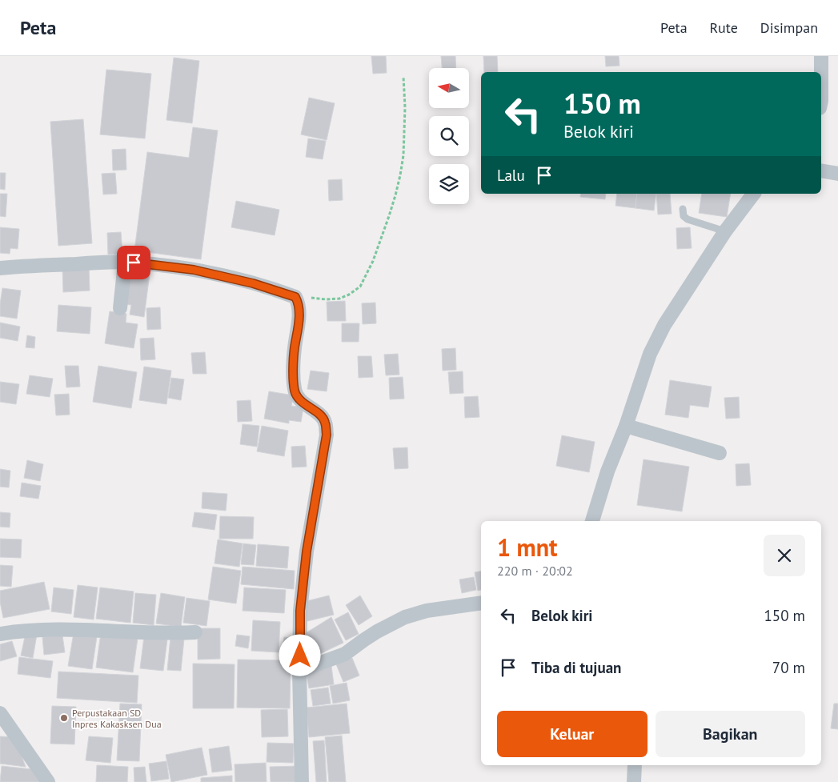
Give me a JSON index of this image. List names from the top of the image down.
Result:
{
  "places": ["Perpustakaan SD Inpres Kakasksen Dua"],
  "north": "left",
  "page": {
    "header": "Peta",
    "nav": ["Peta", "Rute", "Disimpan"],
    "turn": ["150 m", "Belok kiri"],
    "then": "Lalu",
    "heading": ["1 mnt", "220 m · 20:02"],
    "list": [
      {
        "name": "Belok kiri",
        "value": "150 m"
      },
      {
        "name": "Tiba di tujuan",
        "value": "70 m"
      }
    ],
    "buttons": ["Keluar", "Bagikan"]
  }
}
